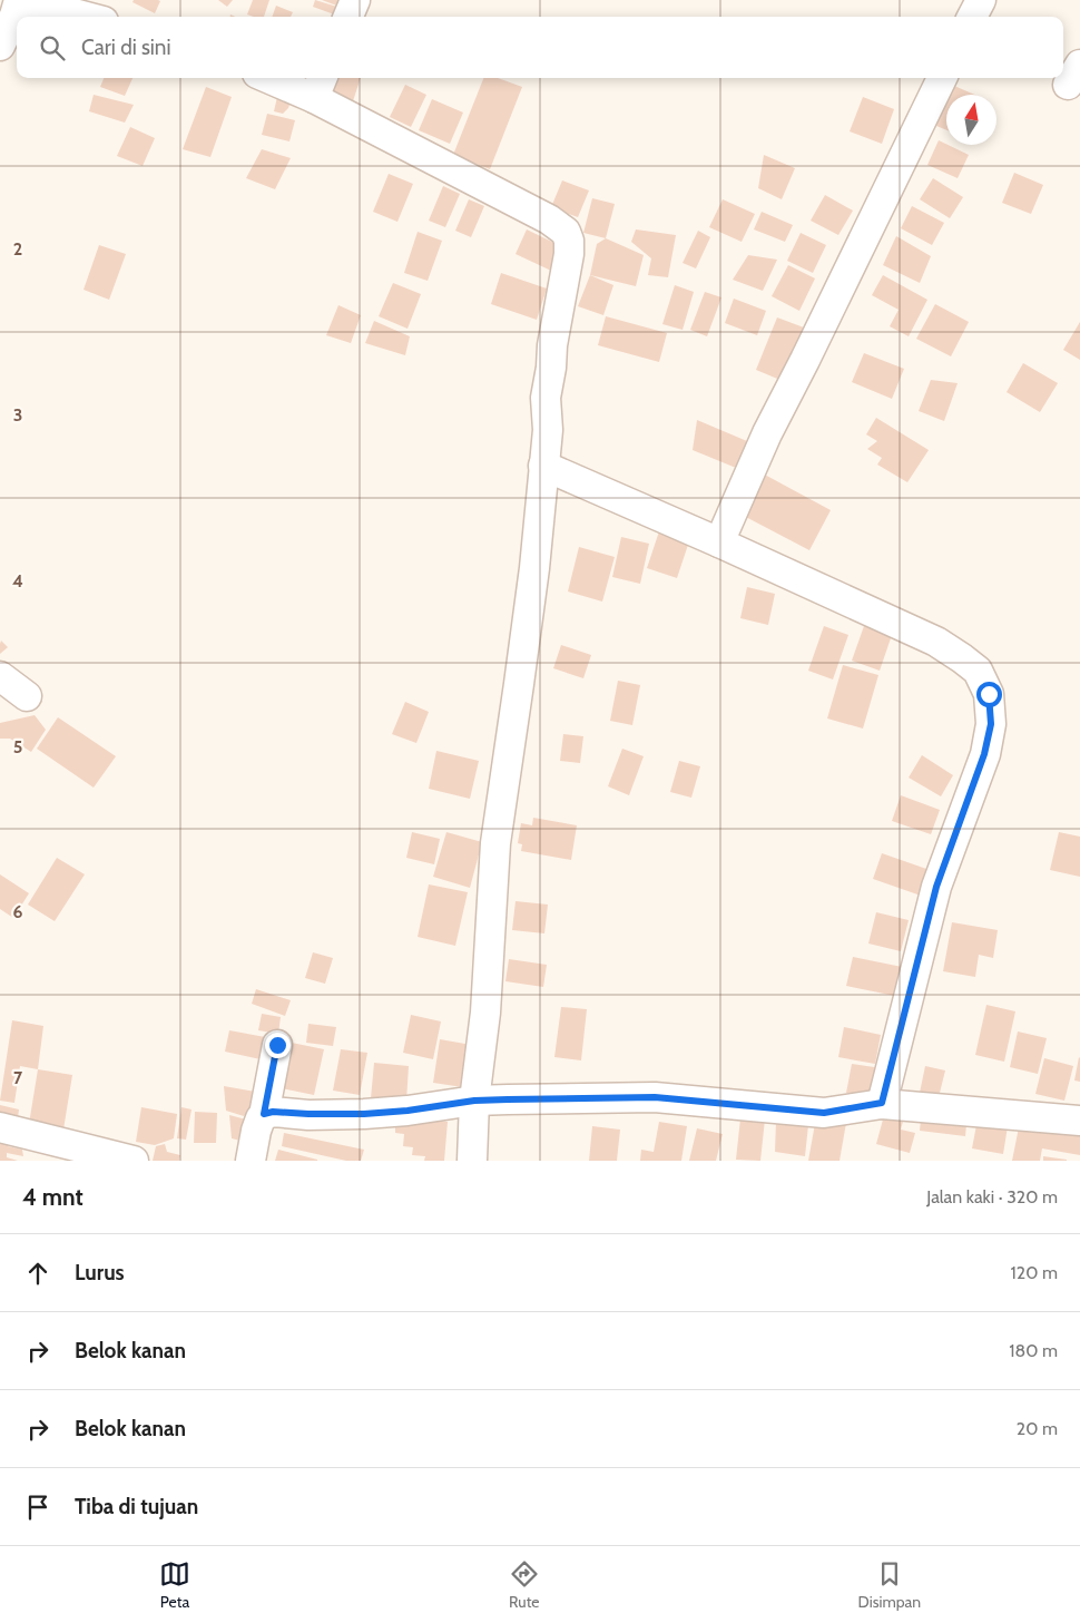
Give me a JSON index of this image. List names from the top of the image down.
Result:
{
  "north": "top",
  "page": {
    "search": "Cari di sini",
    "heading": ["4 mnt", "Jalan kaki · 320 m"],
    "list": [
      ["Lurus", "120 m"],
      ["Belok kanan", "180 m"],
      ["Belok kanan", "20 m"],
      "Tiba di tujuan"
    ],
    "nav": ["Peta", "Rute", "Disimpan"]
  },
  "grid": {
    "rows": [
      "2",
      "3",
      "4",
      "5",
      "6",
      "7"
    ]
  }
}
